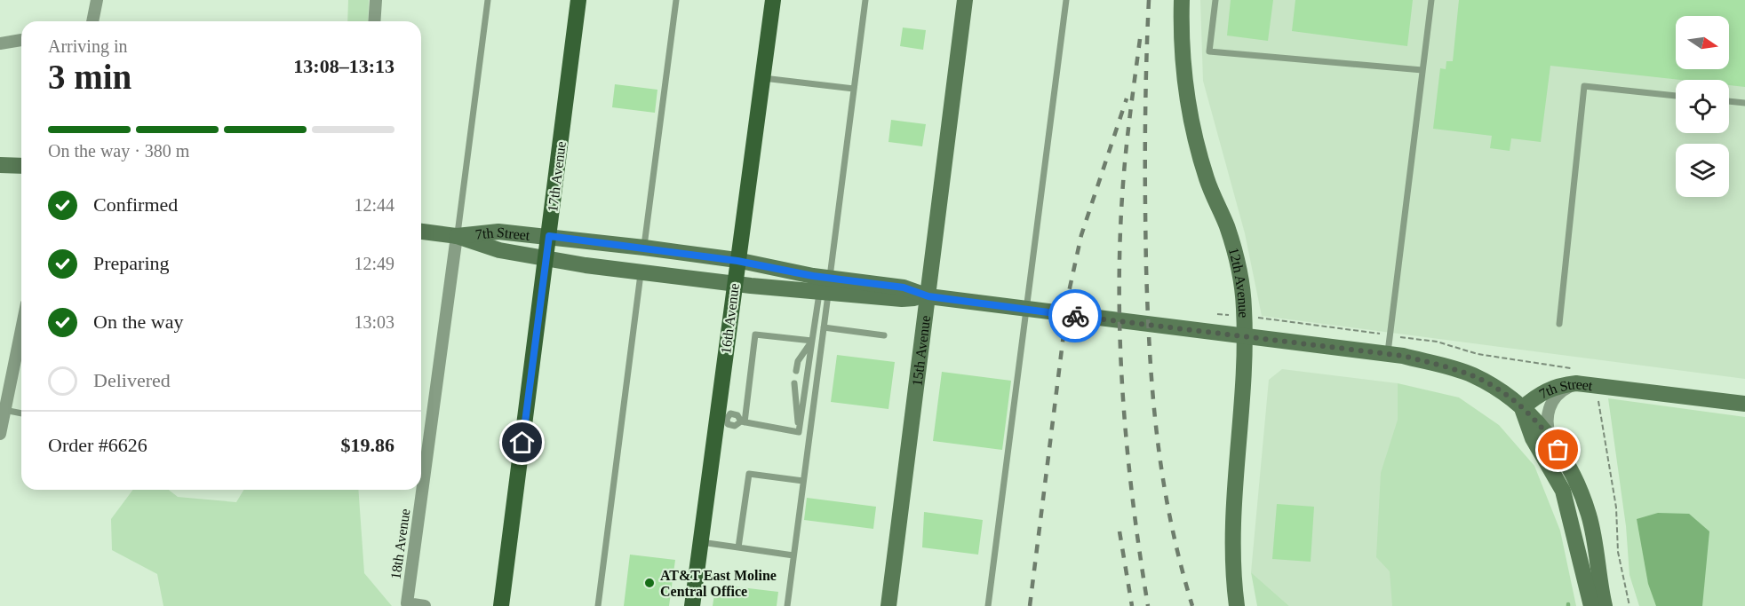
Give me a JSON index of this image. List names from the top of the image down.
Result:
{
  "streets": {
    "main road": ["17th Avenue", "16th Avenue"],
    "street": [
      "7th Street",
      "12th Avenue",
      "15th Avenue",
      "18th Avenue"
    ]
  },
  "crossings": [
    ["17th Avenue", "7th Street"],
    ["7th Street", "12th Avenue"],
    ["7th Street", "16th Avenue"],
    ["7th Street", "15th Avenue"],
    ["7th Street", "18th Avenue"]
  ],
  "places": ["AT&T East Moline Central Office"],
  "north": "right",
  "page": {
    "heading": ["3 min", "Arriving in", "13:08–13:13"],
    "panel": ["Order #6626", "$19.86"],
    "bar": "On the way · 380 m",
    "list": [
      ["Confirmed", "12:44"],
      ["Preparing", "12:49"],
      ["On the way", "13:03"],
      "Delivered"
    ]
  }
}
